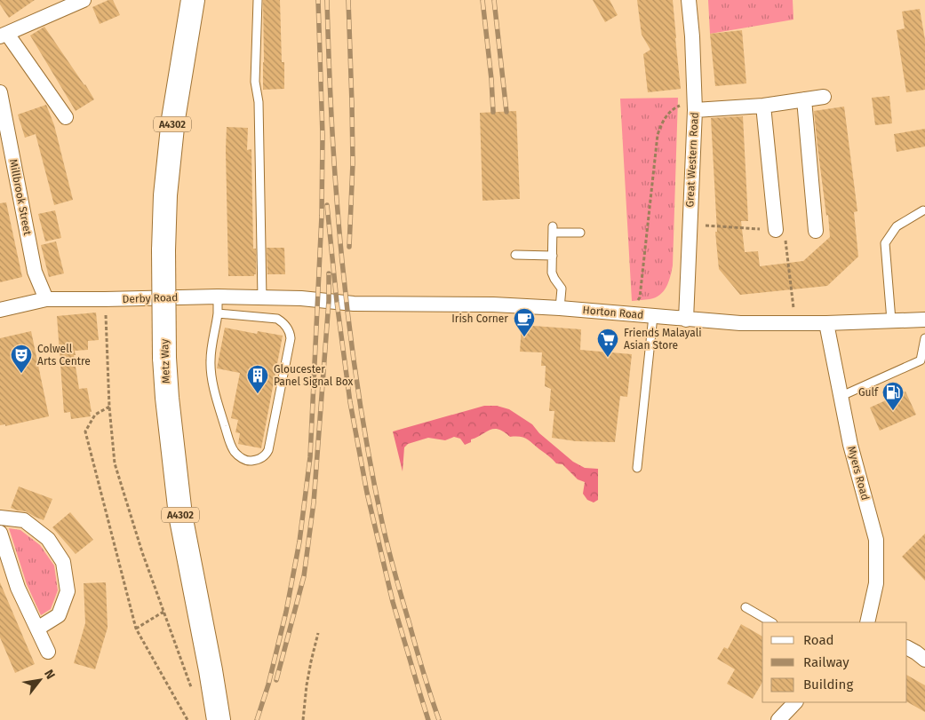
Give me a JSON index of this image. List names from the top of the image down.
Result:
{
  "streets": {
    "main road": ["A4302", "Metz Way"],
    "street": [
      "Great Western Road",
      "Millbrook Street",
      "Derby Road",
      "Horton Road",
      "Myers Road"
    ]
  },
  "crossings": [
    ["Great Western Road", "Horton Road"],
    ["Millbrook Street", "Derby Road"],
    ["Derby Road", "Horton Road"],
    ["Horton Road", "Myers Road"]
  ],
  "places": {
    "cafe": ["Irish Corner"],
    "supermarket": ["Friends Malayali Asian Store"],
    "theatre": ["Colwell Arts Centre"],
    "building": ["Gloucester Panel Signal Box"],
    "fuel station": ["Gulf"]
  },
  "legend": ["Road", "Railway", "Building"],
  "north": "top right"
}
